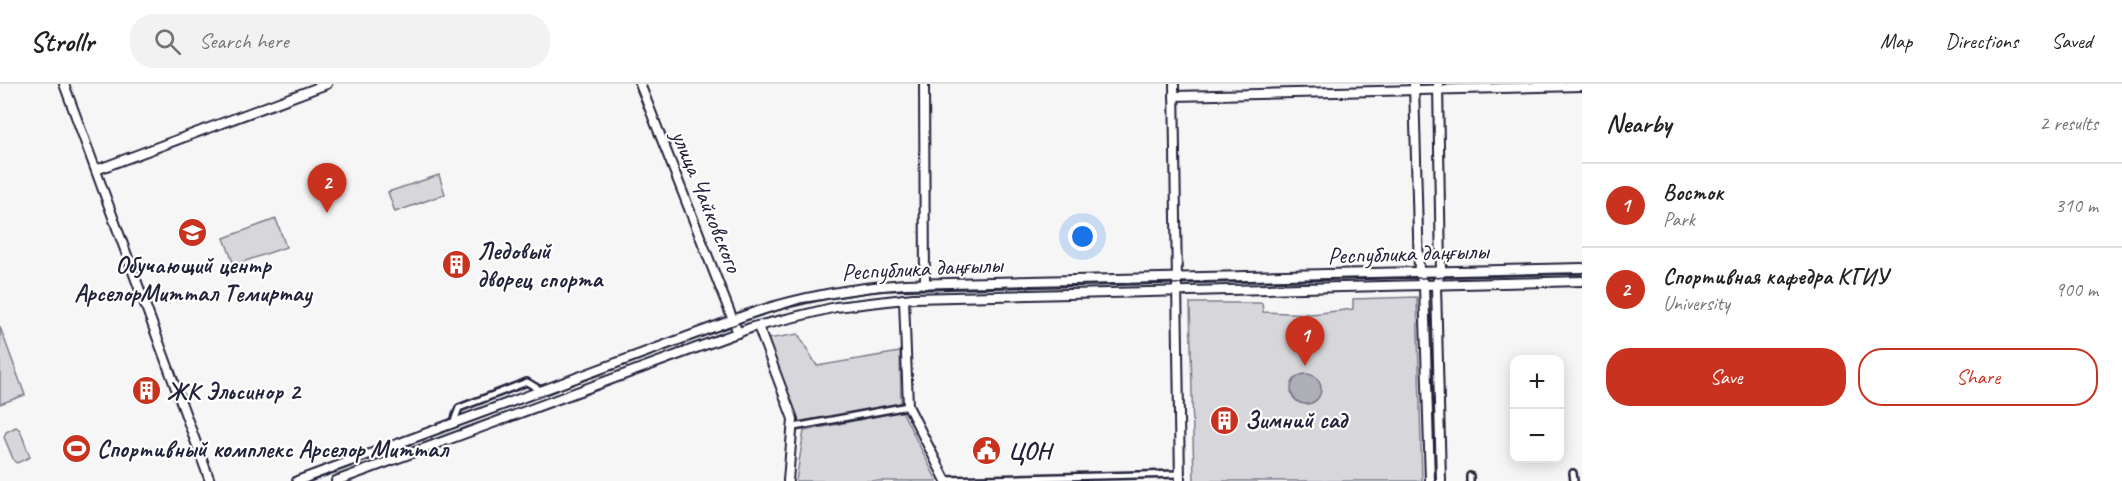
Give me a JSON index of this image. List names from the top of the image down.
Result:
{
  "streets": {
    "street": ["улица Чайковского", "Республика даңғылы"]
  },
  "crossings": [
    ["улица Чайковского", "Республика даңғылы"]
  ],
  "places": {
    "school or university": ["Обучающий центр АрселорМиттал Темиртау"],
    "building": ["Ледовый дворец спорта", "ЖК Эльсинор 2", "Зимний сад"],
    "sports": ["Спортивный комплекс Арселор Миттал"],
    "public building": ["ЦОН"]
  },
  "page": {
    "header": "Strollr",
    "search": "Search here",
    "nav": ["Map", "Directions", "Saved"],
    "heading": ["Nearby", "2 results"],
    "list": [
      {
        "mark": "1",
        "name": "Восток",
        "note": "Park",
        "value": "310 m"
      },
      {
        "mark": "2",
        "name": "Спортивная кафедра КГИУ",
        "note": "University",
        "value": "900 m"
      }
    ],
    "pins": ["2", "1"],
    "buttons": ["Save", "Share"],
    "map_buttons": ["+", "−"]
  }
}
